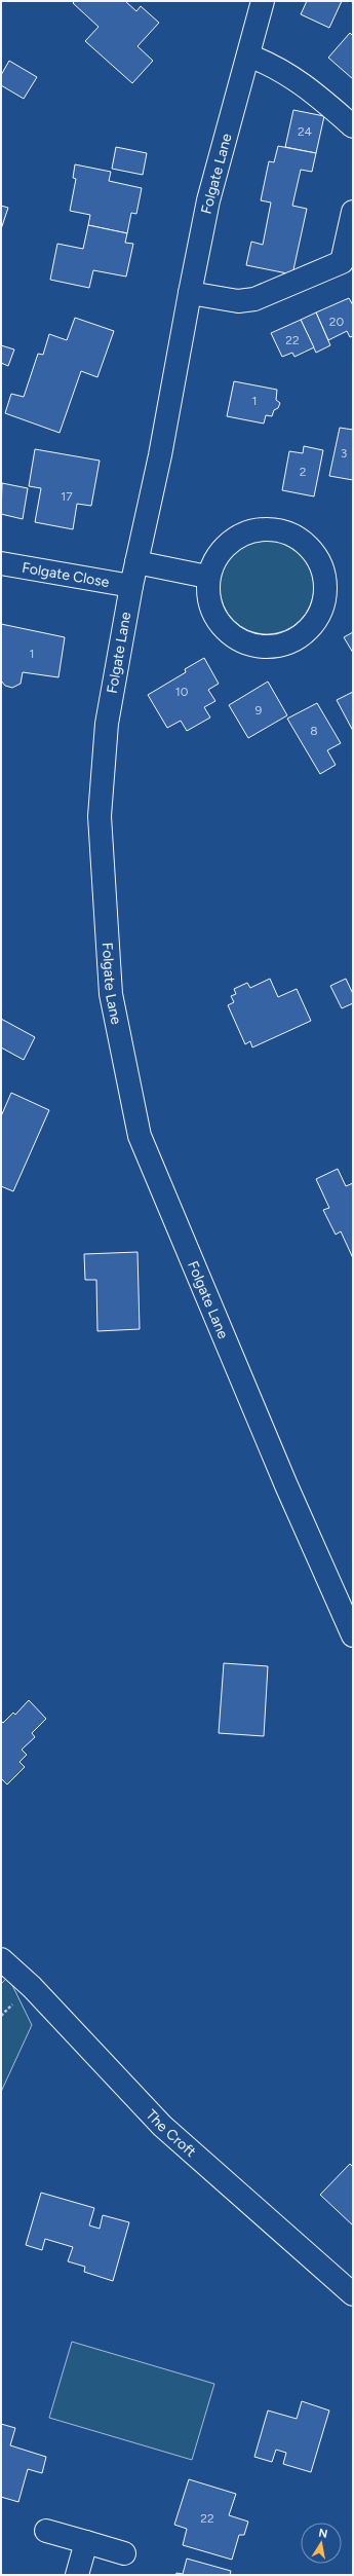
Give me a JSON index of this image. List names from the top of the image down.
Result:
{
  "streets": {
    "street": ["Folgate Lane", "Folgate Close", "The Croft"]
  },
  "crossings": [
    ["Folgate Lane", "Folgate Close"]
  ],
  "house_numbers": [
    "24",
    "20",
    "22",
    "1",
    "3",
    "2",
    "17",
    "1",
    "10",
    "9",
    "8",
    "22"
  ],
  "north": "top"
}
